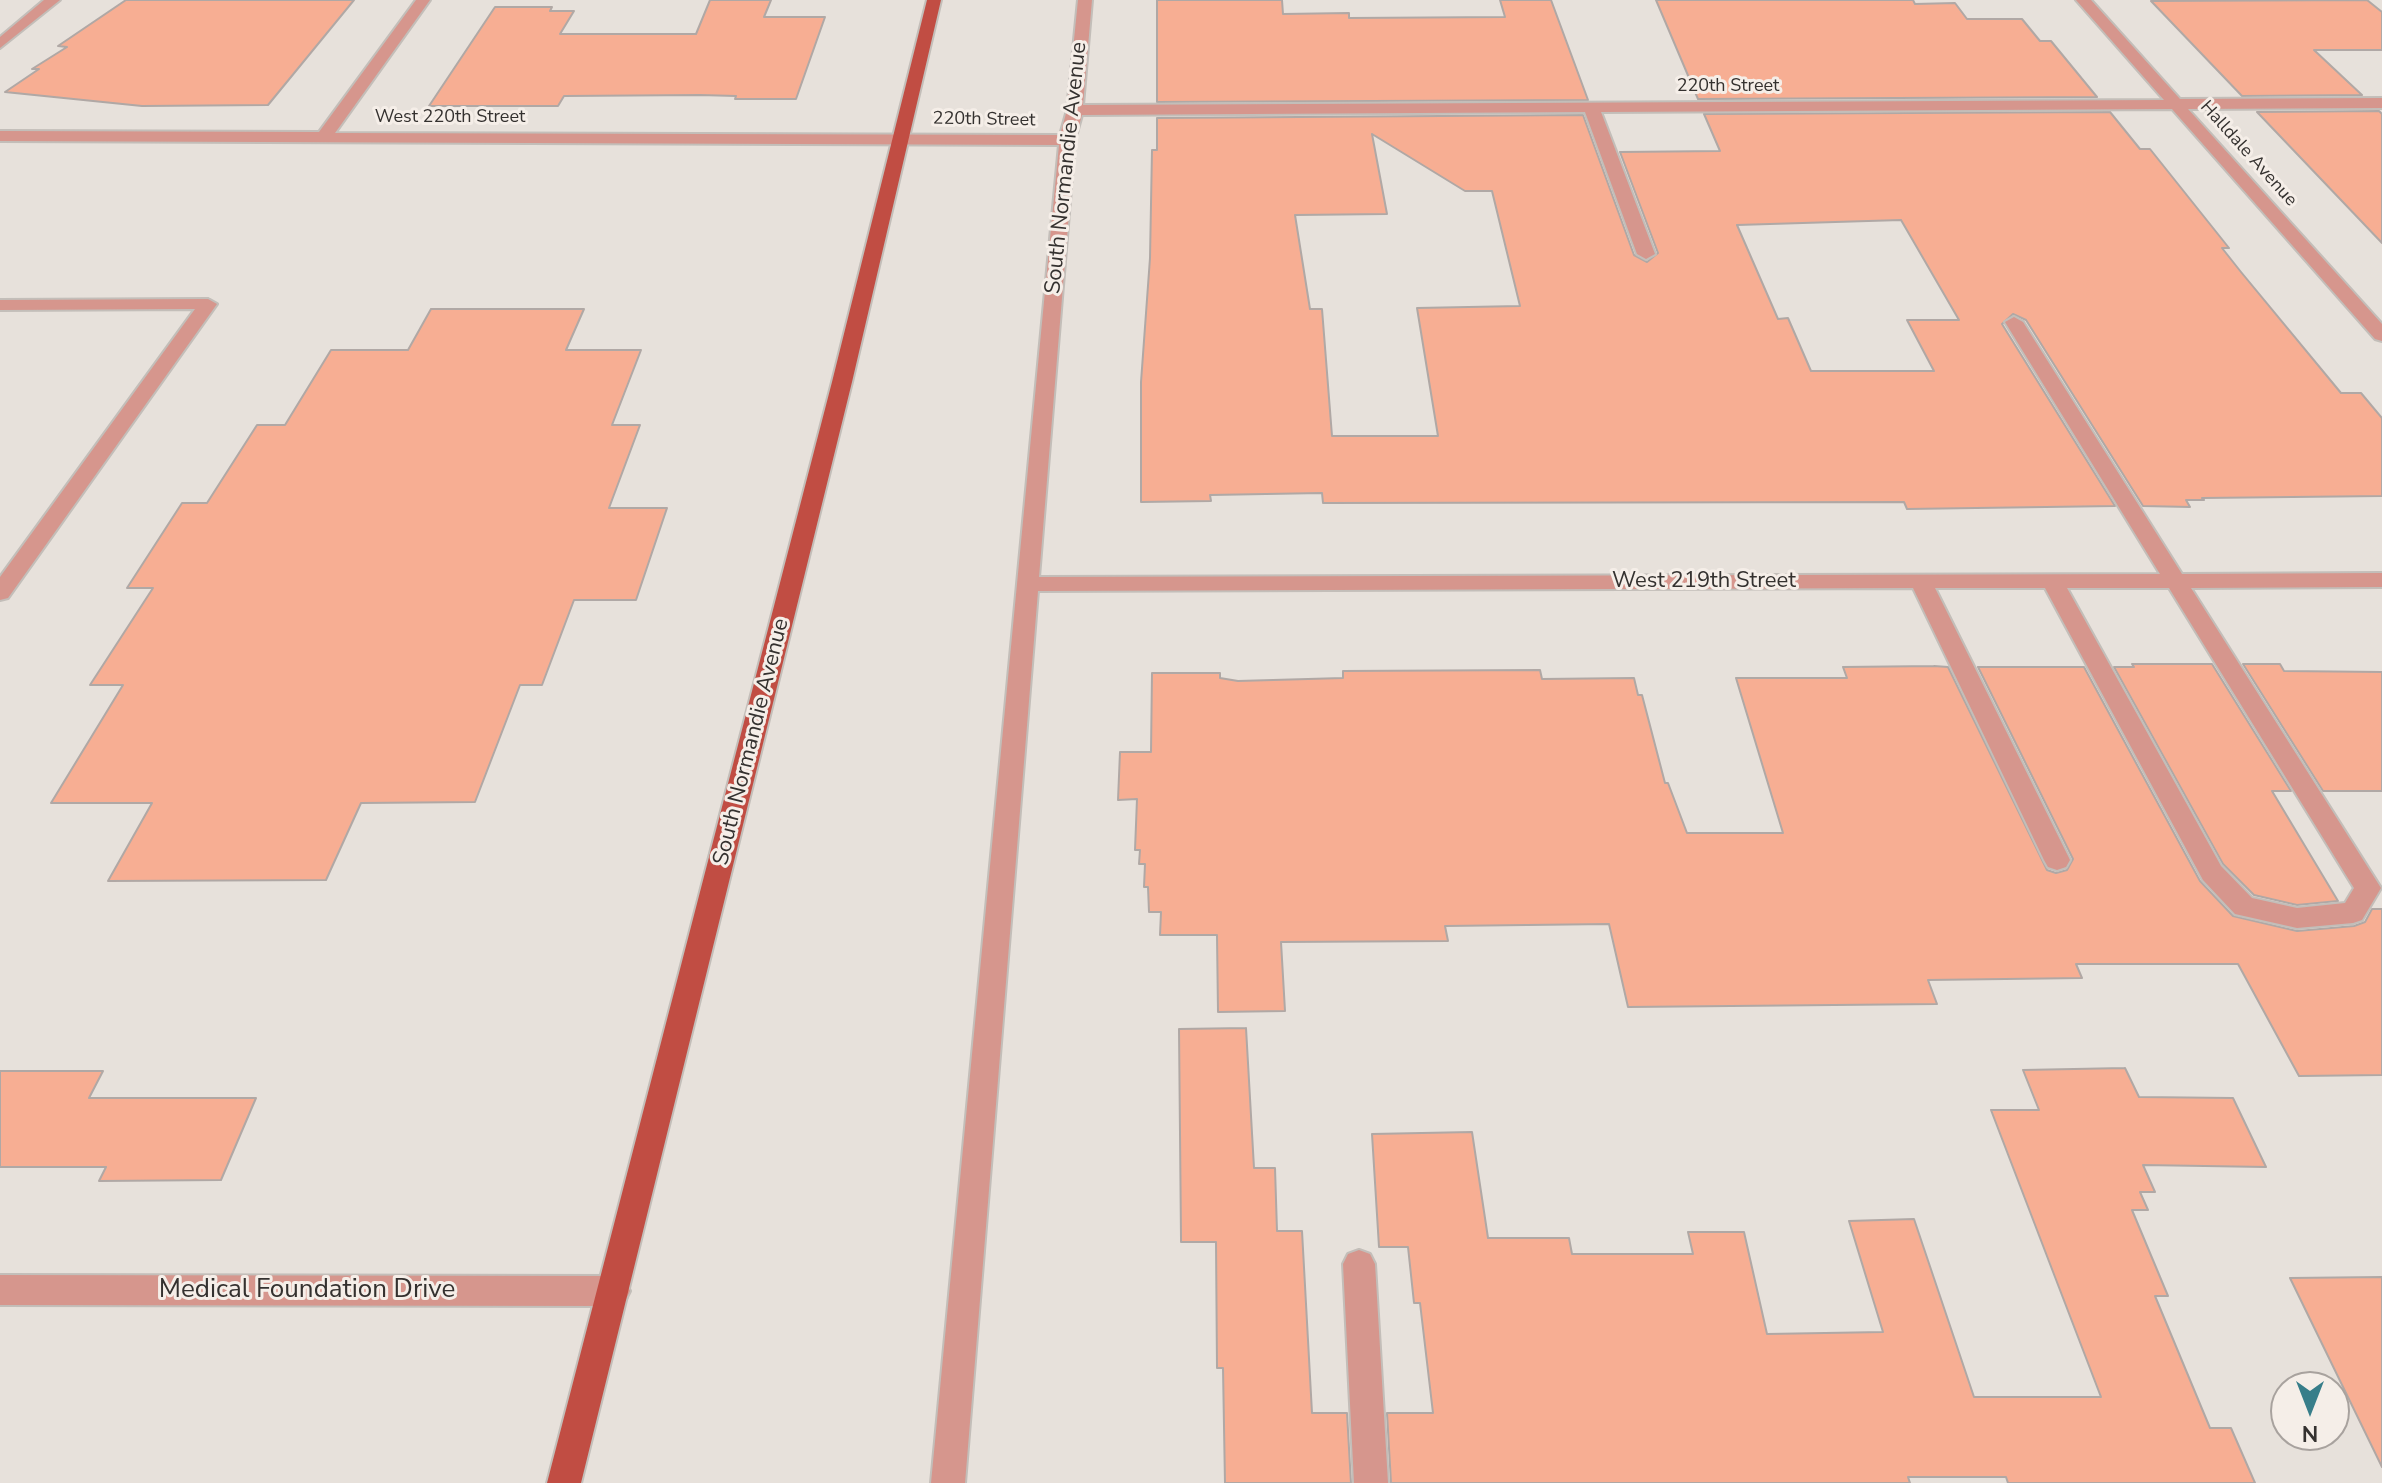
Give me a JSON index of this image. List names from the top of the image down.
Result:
{
  "streets": {
    "main road": ["South Normandie Avenue"],
    "street": [
      "220th Street",
      "West 220th Street",
      "Halldale Avenue",
      "West 219th Street",
      "Medical Foundation Drive"
    ]
  },
  "crossings": [
    ["220th Street", "West 220th Street"],
    ["220th Street", "Halldale Avenue"],
    ["220th Street", "South Normandie Avenue"],
    ["West 220th Street", "South Normandie Avenue"],
    ["South Normandie Avenue", "West 219th Street"],
    ["South Normandie Avenue", "Medical Foundation Drive"]
  ],
  "north": "bottom"
}
